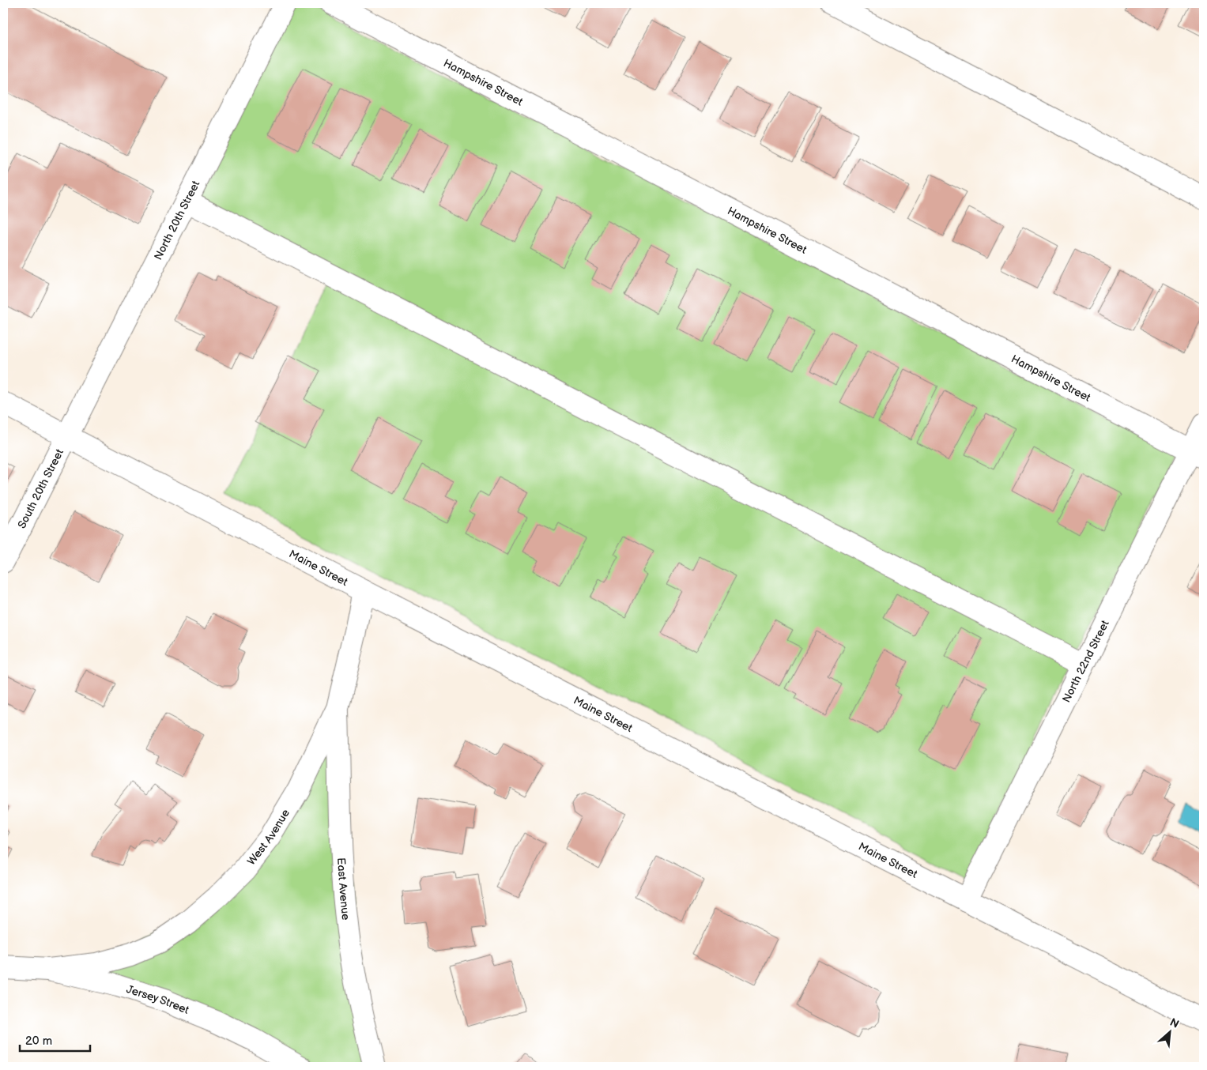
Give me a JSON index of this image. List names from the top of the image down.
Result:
{
  "streets": {
    "street": [
      "Hampshire Street",
      "North 20th Street",
      "South 20th Street",
      "Maine Street",
      "North 22nd Street",
      "West Avenue",
      "East Avenue",
      "Jersey Street"
    ]
  },
  "crossings": [
    ["Hampshire Street", "North 22nd Street"],
    ["North 20th Street", "South 20th Street"],
    ["North 20th Street", "Maine Street"],
    ["South 20th Street", "Maine Street"],
    ["Maine Street", "North 22nd Street"],
    ["Maine Street", "West Avenue"],
    ["West Avenue", "East Avenue"],
    ["West Avenue", "Jersey Street"]
  ],
  "scale_bar": "20 m",
  "north": "top right"
}
